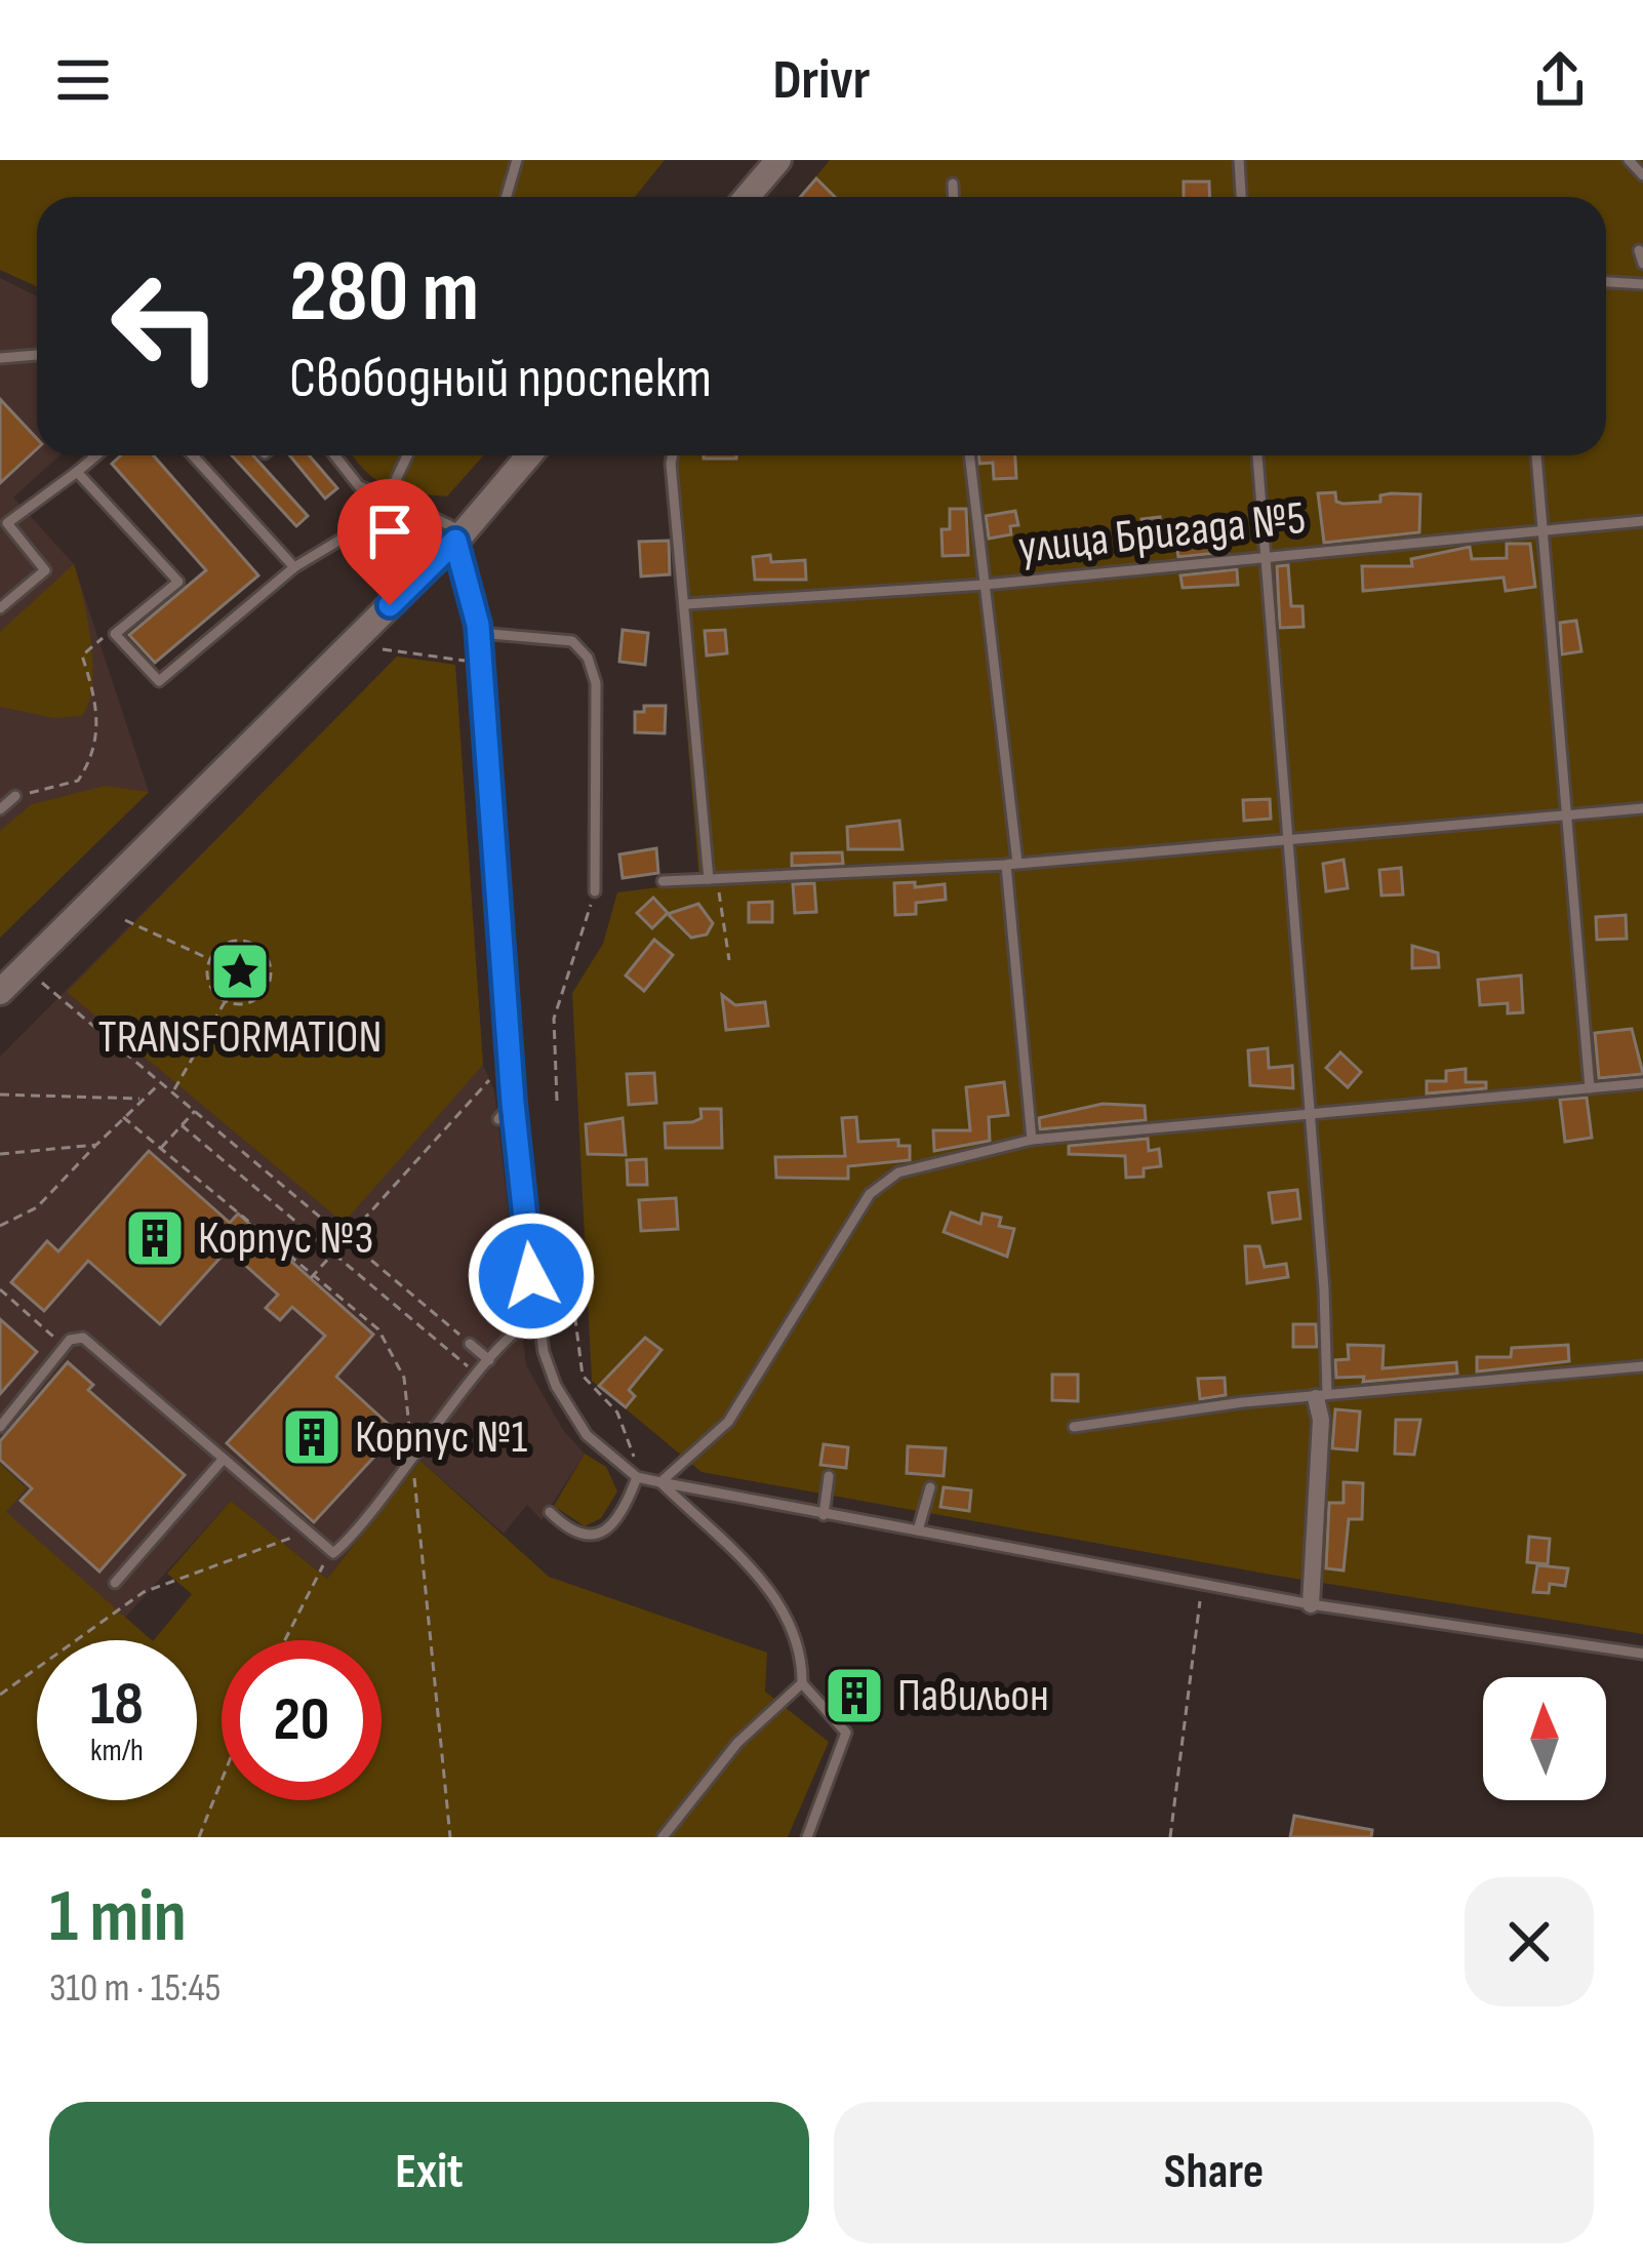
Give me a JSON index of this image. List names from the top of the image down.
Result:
{
  "streets": {
    "lane": ["улица Бригада №5"]
  },
  "places": {
    "place": ["TRANSFORMATION"],
    "building": ["Корпус №3", "Корпус №1", "Павильон"]
  },
  "north": "top",
  "page": {
    "header": "Drivr",
    "turn": ["280 m", "Свободный проспект"],
    "speed": "18 km/h",
    "limit": "20",
    "heading": ["1 min", "310 m · 15:45"],
    "buttons": ["Exit", "Share"]
  }
}
